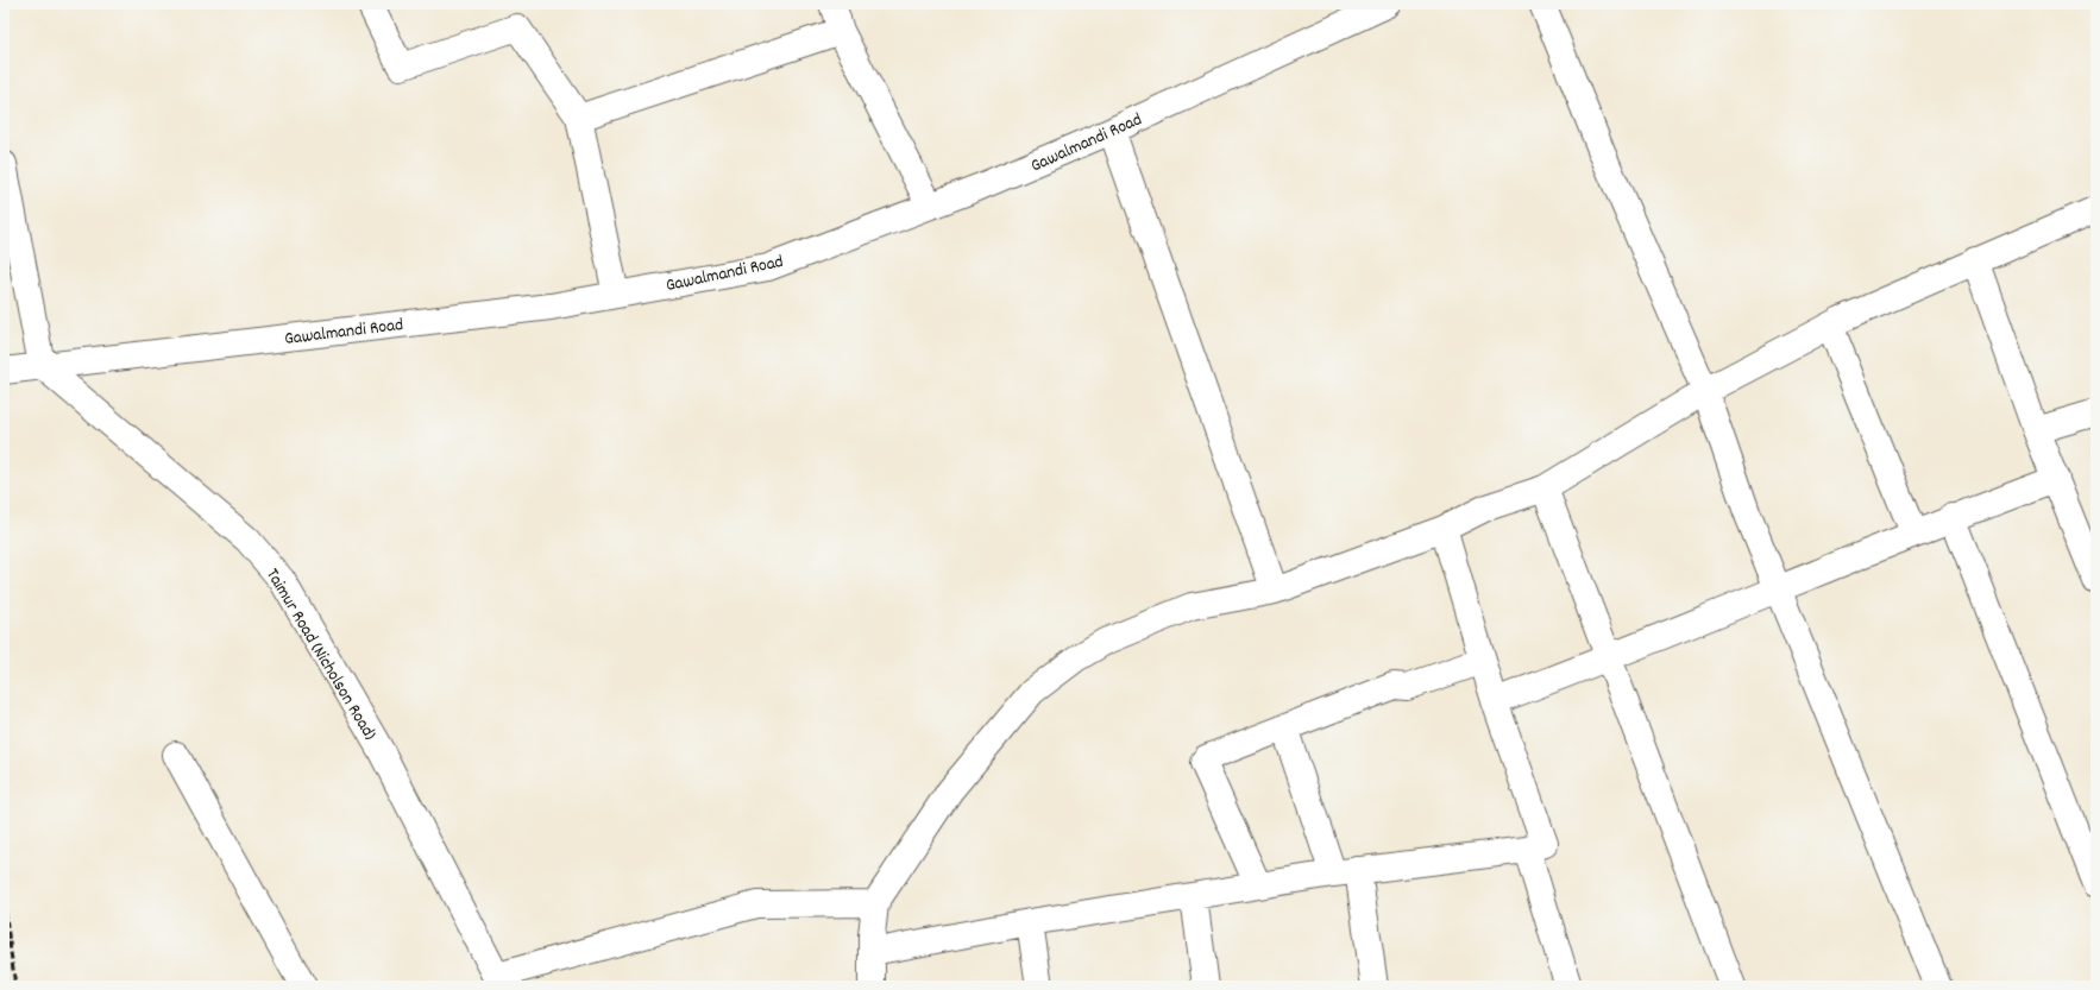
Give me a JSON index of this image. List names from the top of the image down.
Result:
{
  "streets": {
    "street": ["Gawalmandi Road", "Taimur Road (Nicholson Road)"]
  },
  "crossings": [
    ["Gawalmandi Road", "Taimur Road (Nicholson Road)"]
  ]
}
